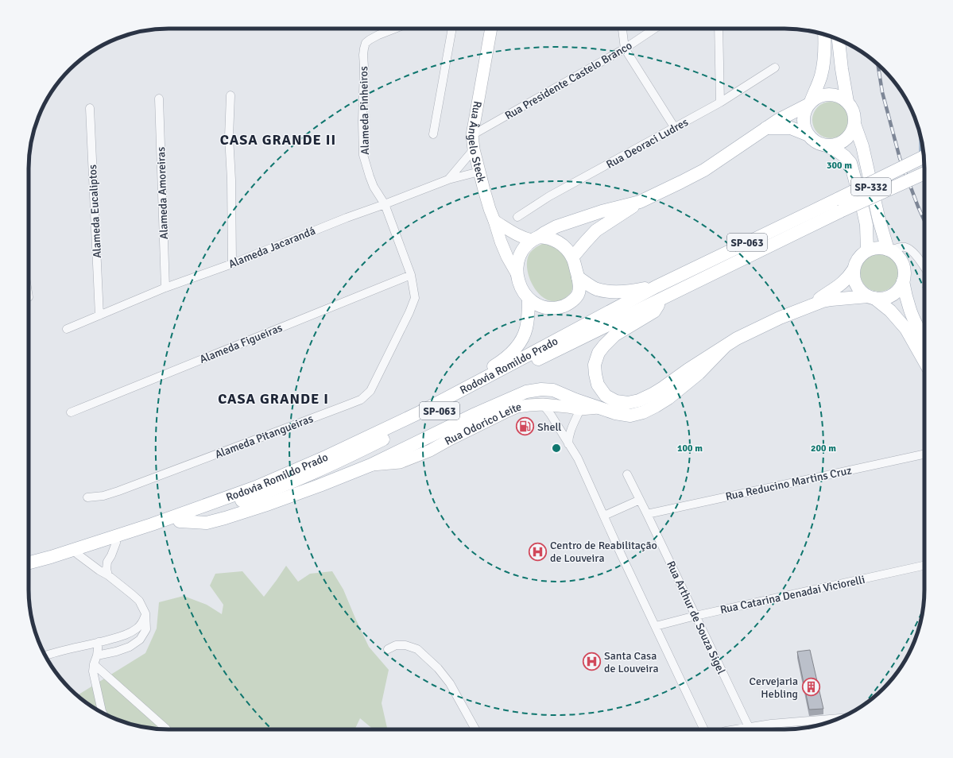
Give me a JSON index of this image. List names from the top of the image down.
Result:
{
  "streets": {
    "main road": [
      "Rua Ângelo Steck",
      "SP-332",
      "SP-063",
      "Rodovia Romildo Prado",
      "Rua Odorico Leite"
    ],
    "street": [
      "Rua Presidente Castelo Branco",
      "Alameda Pinheiros",
      "Rua Deoraci Ludres",
      "Alameda Amoreiras",
      "Alameda Eucaliptos",
      "Alameda Jacarandá",
      "Alameda Figueiras",
      "Alameda Pitangueiras",
      "Rua Reducino Martins Cruz",
      "Rua Catarina Denadai Viciorelli",
      "Rua Arthur de Souza Sigel"
    ]
  },
  "crossings": [
    ["Rua Presidente Castelo Branco", "Rua Ângelo Steck"],
    ["Alameda Pinheiros", "Alameda Jacarandá"],
    ["Alameda Pinheiros", "Alameda Figueiras"],
    ["Alameda Pinheiros", "Alameda Pitangueiras"],
    ["Rua Ângelo Steck", "Alameda Jacarandá"],
    ["Alameda Amoreiras", "Alameda Jacarandá"],
    ["Alameda Eucaliptos", "Alameda Jacarandá"],
    ["Alameda Figueiras", "Alameda Pitangueiras"],
    ["Rua Reducino Martins Cruz", "Rua Arthur de Souza Sigel"],
    ["Rua Catarina Denadai Viciorelli", "Rua Arthur de Souza Sigel"]
  ],
  "districts": ["CASA GRANDE II", "CASA GRANDE I"],
  "places": {
    "fuel station": ["Shell"],
    "hospital": ["Centro de Reabilitação de Louveira", "Santa Casa de Louveira"],
    "building": ["Cervejaria Hebling"]
  },
  "rings": ["300 m", "100 m", "200 m"]
}
